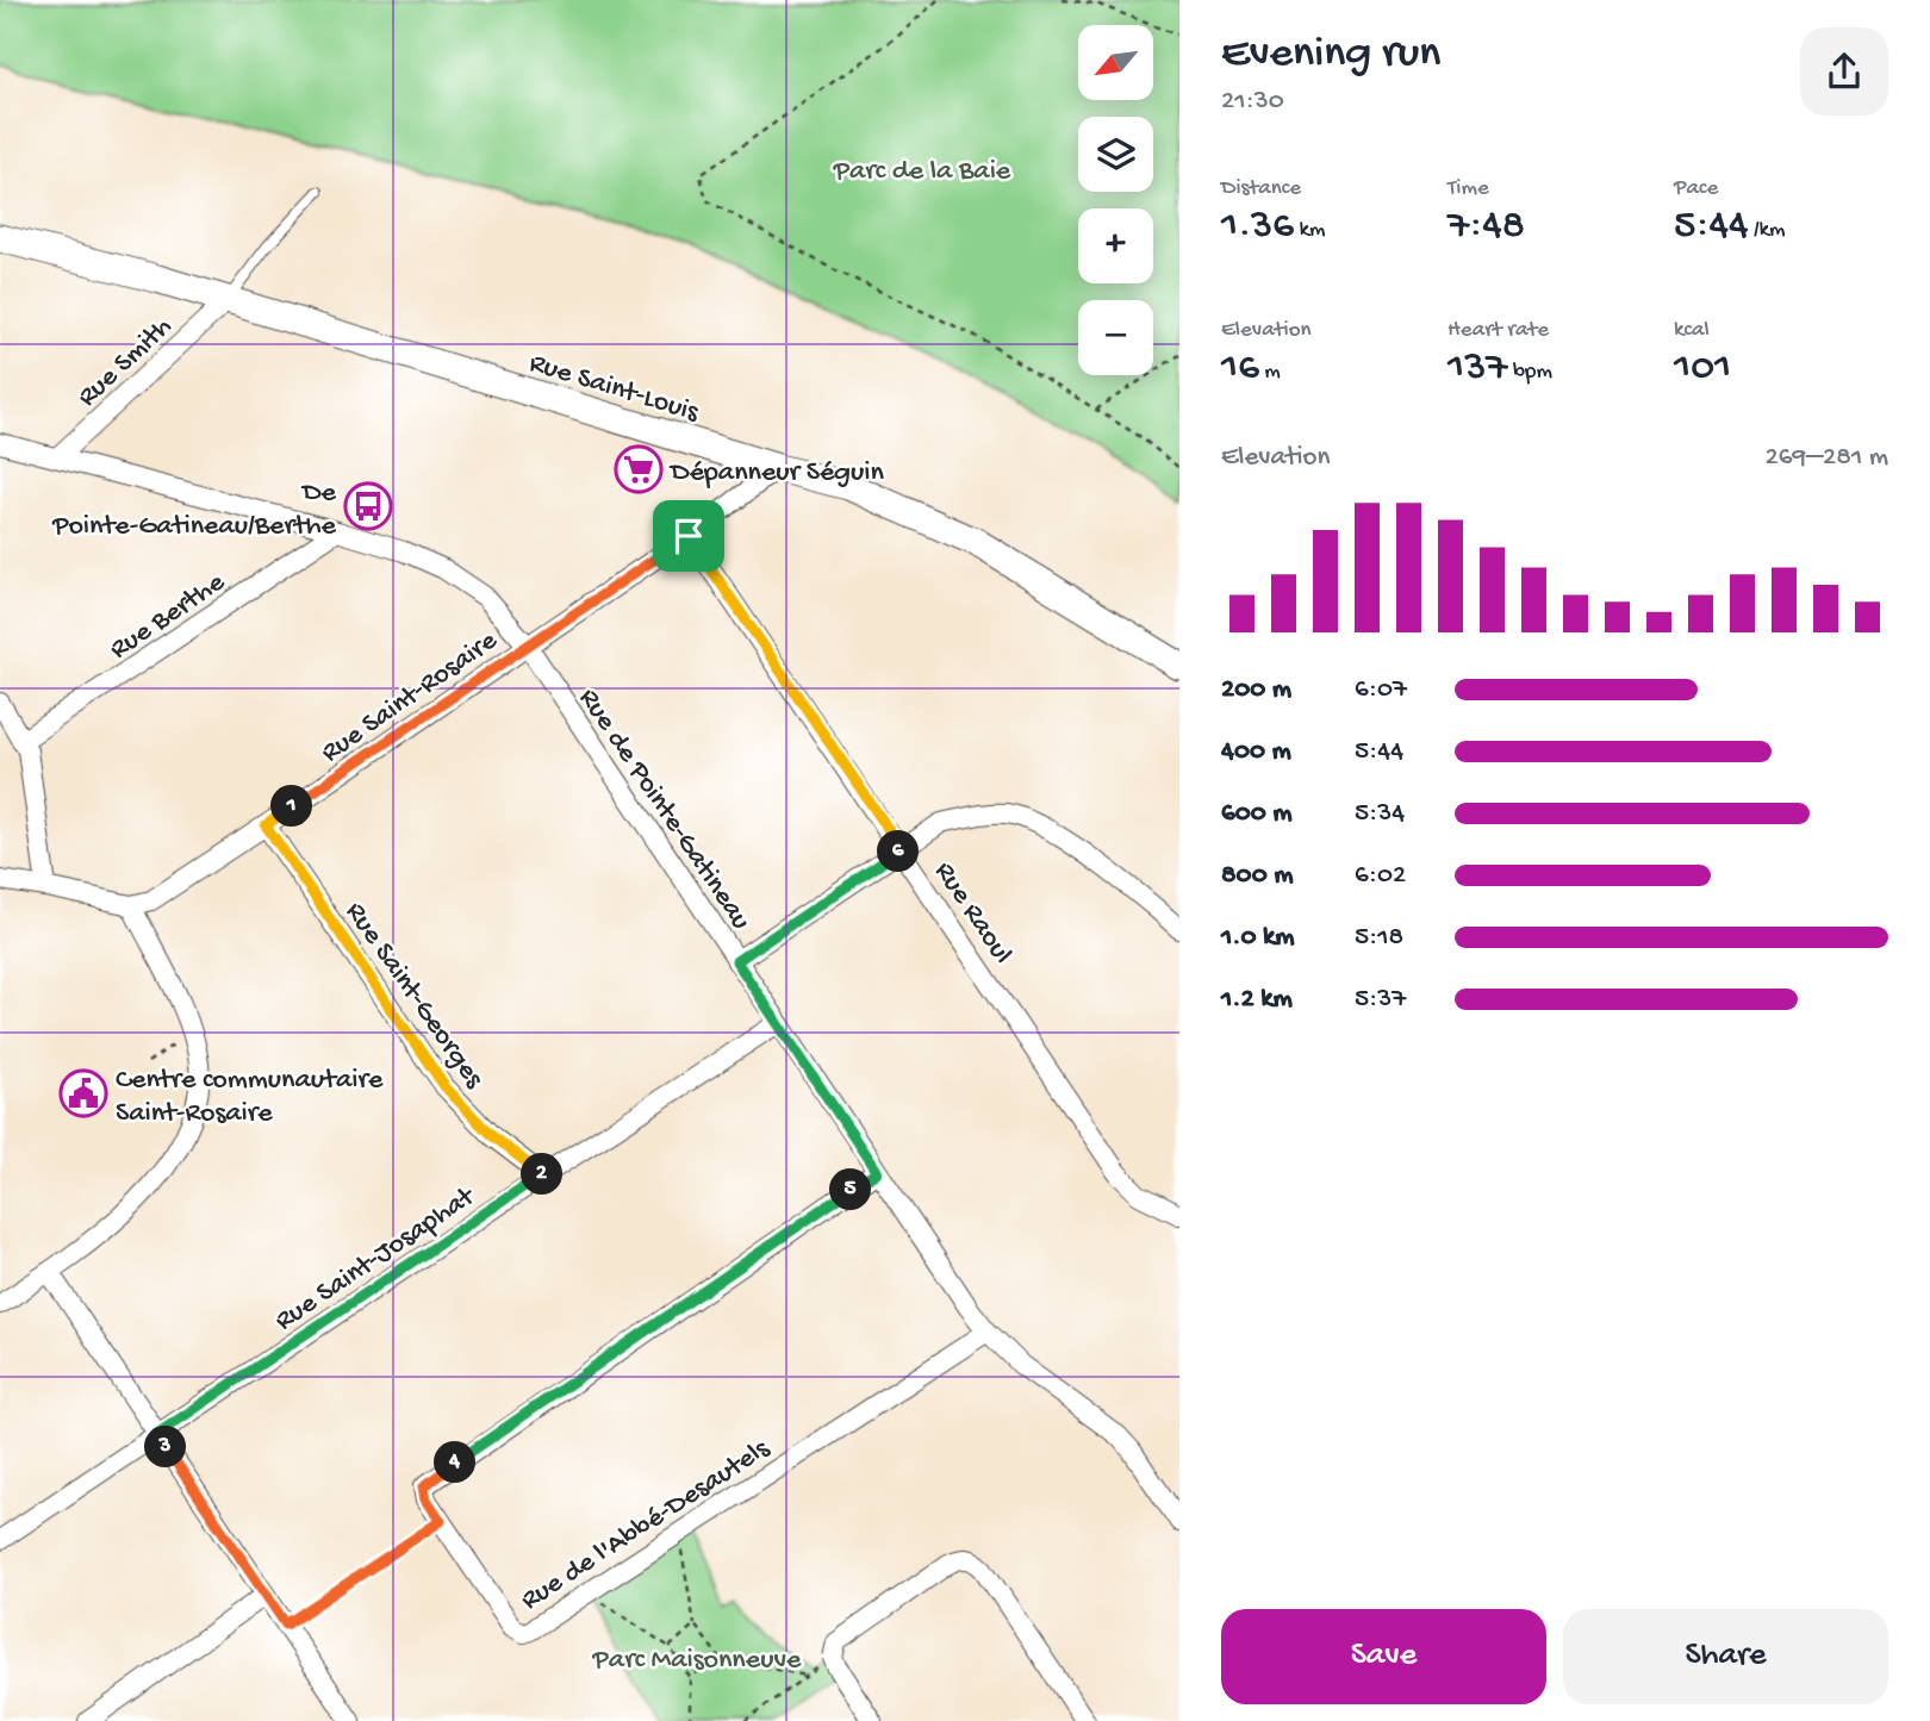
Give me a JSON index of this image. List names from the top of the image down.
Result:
{
  "streets": {
    "street": [
      "Rue Smith",
      "Rue Saint-Louis",
      "Rue Berthe",
      "Rue Saint-Rosaire",
      "Rue de Pointe-Gatineau",
      "Rue Raoul",
      "Rue Saint-Georges",
      "Rue Saint-Josaphat",
      "Rue de l'Abbé-Desautels"
    ]
  },
  "crossings": [
    ["Rue Smith", "Rue Saint-Louis"],
    ["Rue Smith", "Rue de Pointe-Gatineau"],
    ["Rue Saint-Louis", "Rue Saint-Rosaire"],
    ["Rue Berthe", "Rue de Pointe-Gatineau"],
    ["Rue Saint-Rosaire", "Rue de Pointe-Gatineau"],
    ["Rue Saint-Rosaire", "Rue Raoul"],
    ["Rue Saint-Rosaire", "Rue Saint-Georges"],
    ["Rue de Pointe-Gatineau", "Rue Saint-Josaphat"],
    ["Rue de Pointe-Gatineau", "Rue de l'Abbé-Desautels"],
    ["Rue Saint-Georges", "Rue Saint-Josaphat"]
  ],
  "parks": ["Parc de la Baie", "Parc Maisonneuve"],
  "places": {
    "supermarket": ["Dépanneur Séguin"],
    "bus stop": ["De Pointe-Gatineau/Berthe"],
    "public building": ["Centre communautaire Saint-Rosaire"]
  },
  "north": "bottom left",
  "page": {
    "heading": ["Evening run", "21:30"],
    "map_buttons": ["+", "−"],
    "stats": [
      ["Distance", "1.36 km"],
      ["Time", "7:48"],
      ["Pace", "5:44 /km"],
      ["Elevation", "16 m"],
      ["Heart rate", "137 bpm"],
      ["kcal", "101"]
    ],
    "chart": ["Elevation", "269–281 m"],
    "list": [
      {
        "name": "200 m",
        "note": "6:07"
      },
      {
        "name": "400 m",
        "note": "5:44"
      },
      {
        "name": "600 m",
        "note": "5:34"
      },
      {
        "name": "800 m",
        "note": "6:02"
      },
      {
        "name": "1.0 km",
        "note": "5:18"
      },
      {
        "name": "1.2 km",
        "note": "5:37"
      }
    ],
    "pins": [
      "1",
      "6",
      "2",
      "5",
      "3",
      "4"
    ],
    "buttons": ["Save", "Share"]
  }
}
